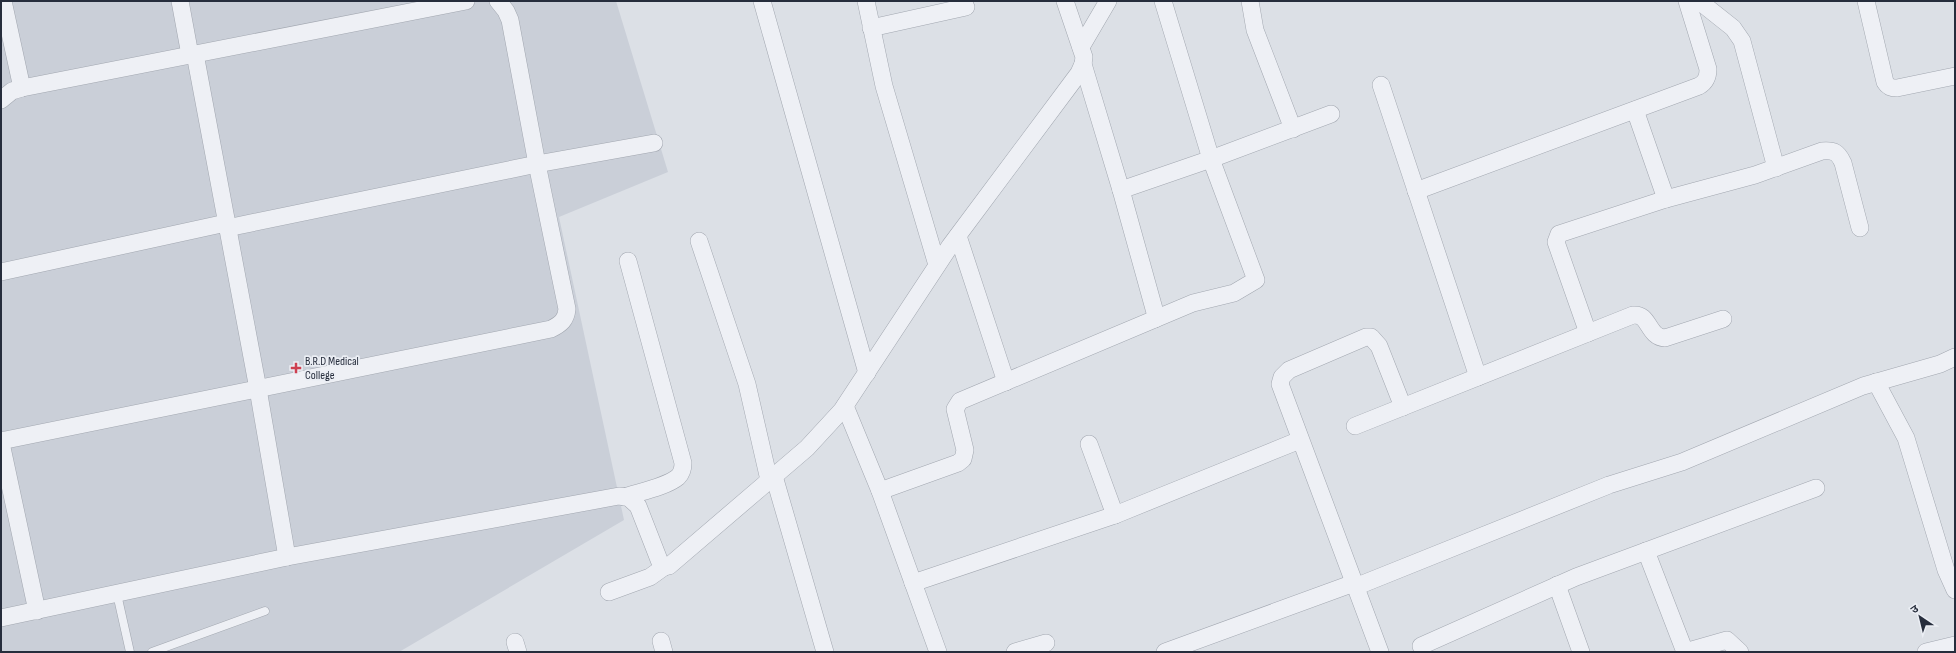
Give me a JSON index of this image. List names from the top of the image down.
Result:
{
  "places": {
    "health": ["B.R.D Medical College"]
  },
  "north": "top left"
}
